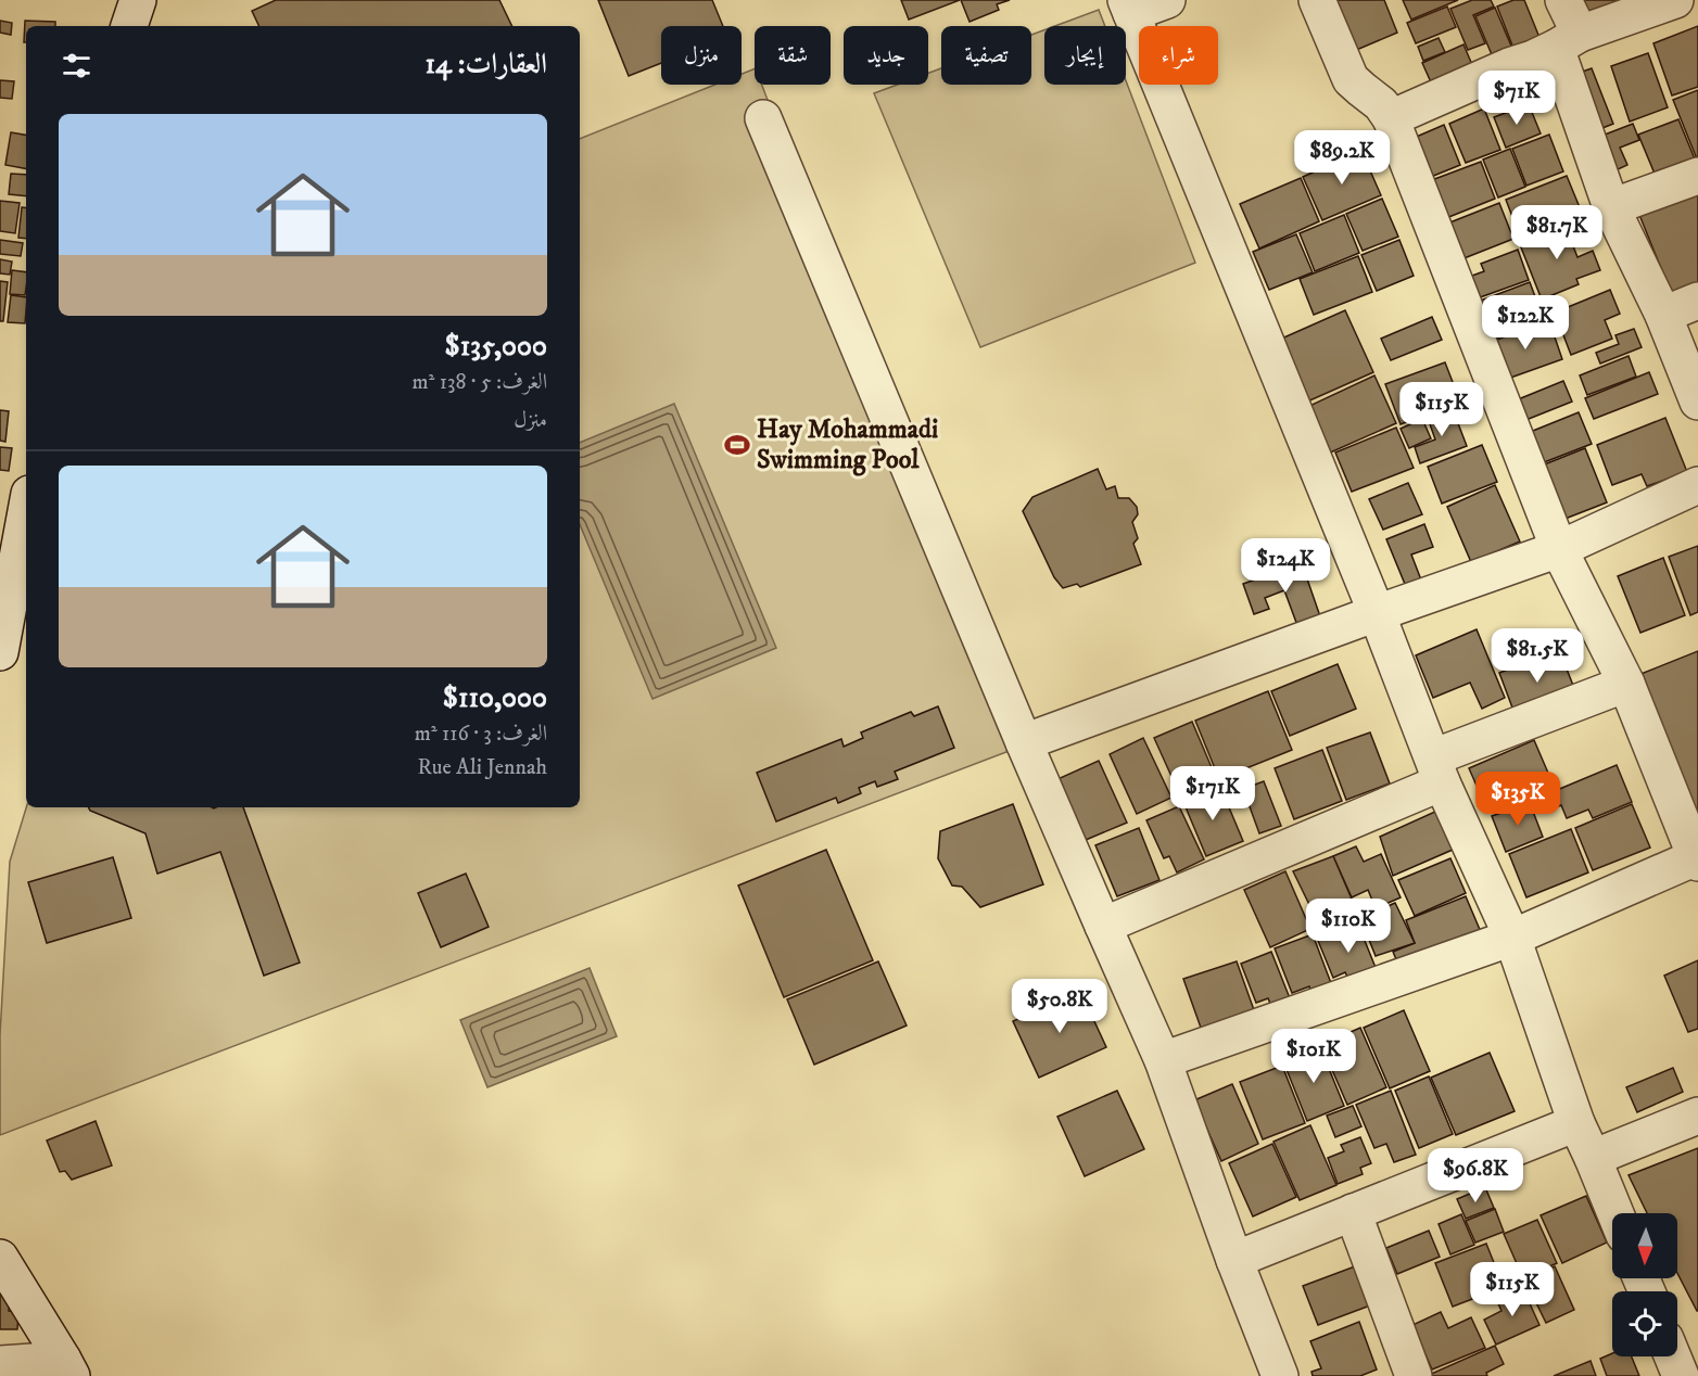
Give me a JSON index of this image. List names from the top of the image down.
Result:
{
  "places": {
    "sports": ["Hay Mohammadi Swimming Pool"]
  },
  "north": "bottom",
  "page": {
    "chip": [
      "شراء",
      "إيجار",
      "تصفية",
      "جديد",
      "شقة",
      "منزل"
    ],
    "heading": "العقارات: 14",
    "price": [
      "$71K",
      "$89.2K",
      "$81.7K",
      "$122K",
      "$115K",
      "$124K",
      "$81.5K",
      "$171K",
      "$135K",
      "$110K",
      "$50.8K",
      "$101K",
      "$96.8K",
      "$115K"
    ],
    "list": [
      {
        "name": "$135,000",
        "note": "الغرف: 5 · 138 m² · منزل"
      },
      {
        "name": "$110,000",
        "note": "الغرف: 3 · 116 m² · Rue Ali Jennah"
      }
    ]
  }
}
